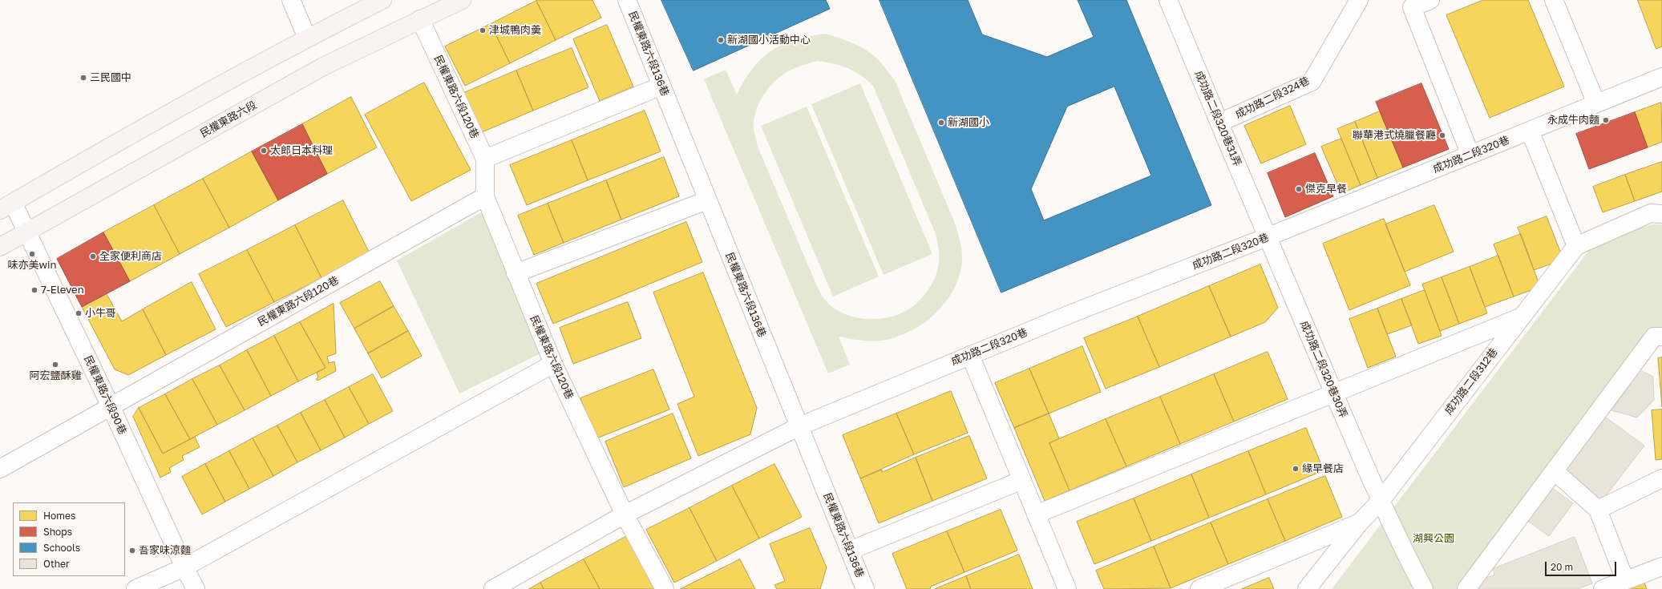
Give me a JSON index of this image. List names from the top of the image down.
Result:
{
  "streets": {
    "main road": ["民權東路六段"],
    "street": [
      "民權東路六段136巷",
      "民權東路六段120巷",
      "成功路二段324巷",
      "成功路二段320巷31弄",
      "成功路二段320巷",
      "成功路二段320巷30弄",
      "成功路二段312巷",
      "民權東路六段90巷"
    ]
  },
  "crossings": [
    ["民權東路六段136巷", "成功路二段320巷"],
    ["民權東路六段120巷", "民權東路六段"],
    ["民權東路六段120巷", "成功路二段320巷"],
    ["民權東路六段120巷", "民權東路六段90巷"],
    ["成功路二段324巷", "成功路二段320巷31弄"],
    ["成功路二段320巷31弄", "成功路二段320巷"],
    ["成功路二段320巷31弄", "成功路二段320巷30弄"],
    ["民權東路六段", "民權東路六段90巷"],
    ["成功路二段320巷", "成功路二段320巷30弄"],
    ["成功路二段320巷30弄", "成功路二段312巷"]
  ],
  "parks": ["湖興公園"],
  "places": [
    "津城鴨肉羮",
    "新湖國小活動中心",
    "三民國中",
    "永成牛肉麵",
    "新湖國小",
    "聯華港式燒臘餐廳",
    "太郎日本料理",
    "傑克早餐",
    "味亦美win",
    "全家便利商店",
    "7-Eleven",
    "小牛哥",
    "阿宏鹽酥雞",
    "緣早餐店",
    "吾家味涼麵"
  ],
  "legend": [
    "Homes",
    "Shops",
    "Schools",
    "Other"
  ],
  "scale_bar": "20 m"
}
